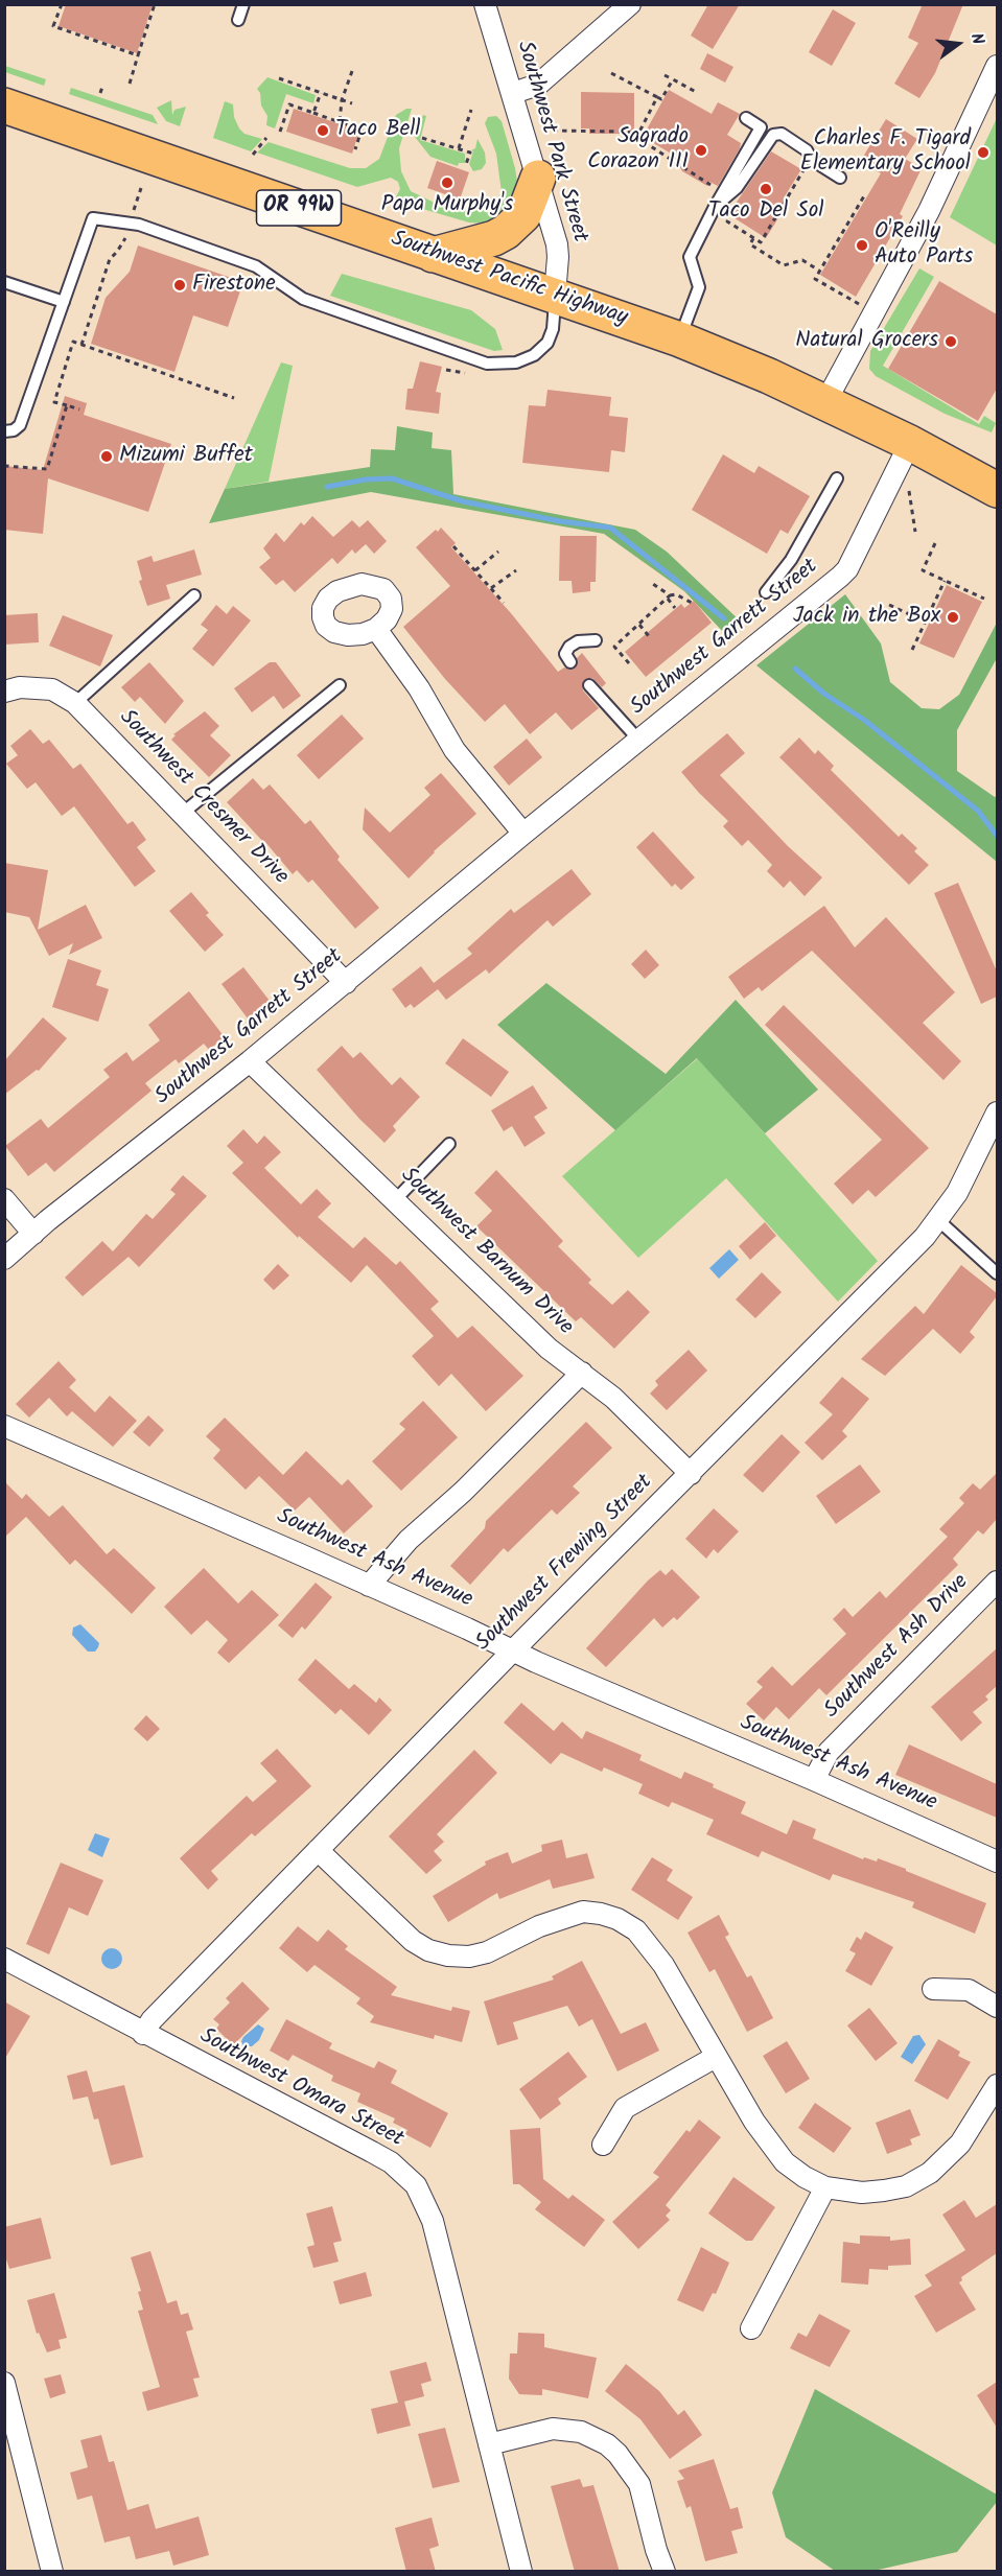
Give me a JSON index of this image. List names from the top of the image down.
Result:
{
  "streets": {
    "highway": ["OR 99W", "Southwest Pacific Highway"],
    "street": [
      "Southwest Park Street",
      "Southwest Garrett Street",
      "Southwest Cresmer Drive",
      "Southwest Barnum Drive",
      "Southwest Ash Avenue",
      "Southwest Frewing Street",
      "Southwest Ash Drive",
      "Southwest Omara Street"
    ]
  },
  "crossings": [
    ["Southwest Park Street", "Southwest Pacific Highway"],
    ["Southwest Pacific Highway", "Southwest Garrett Street"],
    ["Southwest Garrett Street", "Southwest Cresmer Drive"],
    ["Southwest Garrett Street", "Southwest Barnum Drive"],
    ["Southwest Barnum Drive", "Southwest Frewing Street"],
    ["Southwest Ash Avenue", "Southwest Frewing Street"],
    ["Southwest Ash Avenue", "Southwest Ash Drive"],
    ["Southwest Frewing Street", "Southwest Omara Street"]
  ],
  "places": [
    "Taco Bell",
    "Sagrado Corazon III",
    "Charles F. Tigard Elementary School",
    "Papa Murphy's",
    "Taco Del Sol",
    "O'Reilly Auto Parts",
    "Firestone",
    "Natural Grocers",
    "Mizumi Buffet",
    "Jack in the Box"
  ],
  "north": "right"
}
